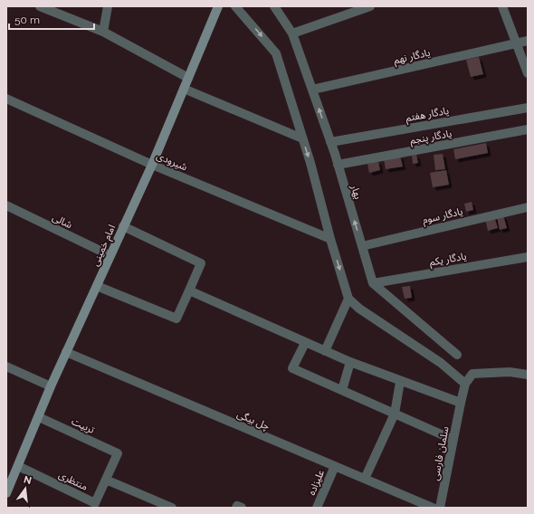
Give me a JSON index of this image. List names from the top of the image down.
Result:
{
  "streets": {
    "street": [
      "یادگار نهم",
      "یادگار هفتم",
      "یادگار پنجم",
      "شیرودی",
      "بهار",
      "یادگار سوم",
      "شالی",
      "امام خمینی",
      "یادگار یکم",
      "چل بیگی",
      "تربیت",
      "سلمان فارسی",
      "منتظری",
      "علیزاده"
    ]
  },
  "crossings": [
    ["یادگار نهم", "بهار"],
    ["یادگار هفتم", "بهار"],
    ["یادگار پنجم", "بهار"],
    ["شیرودی", "امام خمینی"],
    ["بهار", "یادگار سوم"],
    ["بهار", "یادگار یکم"],
    ["شالی", "امام خمینی"],
    ["امام خمینی", "چل بیگی"],
    ["امام خمینی", "تربیت"],
    ["امام خمینی", "منتظری"],
    ["چل بیگی", "علیزاده"],
    ["تربیت", "منتظری"]
  ],
  "scale_bar": "50 m",
  "north": "top"
}
